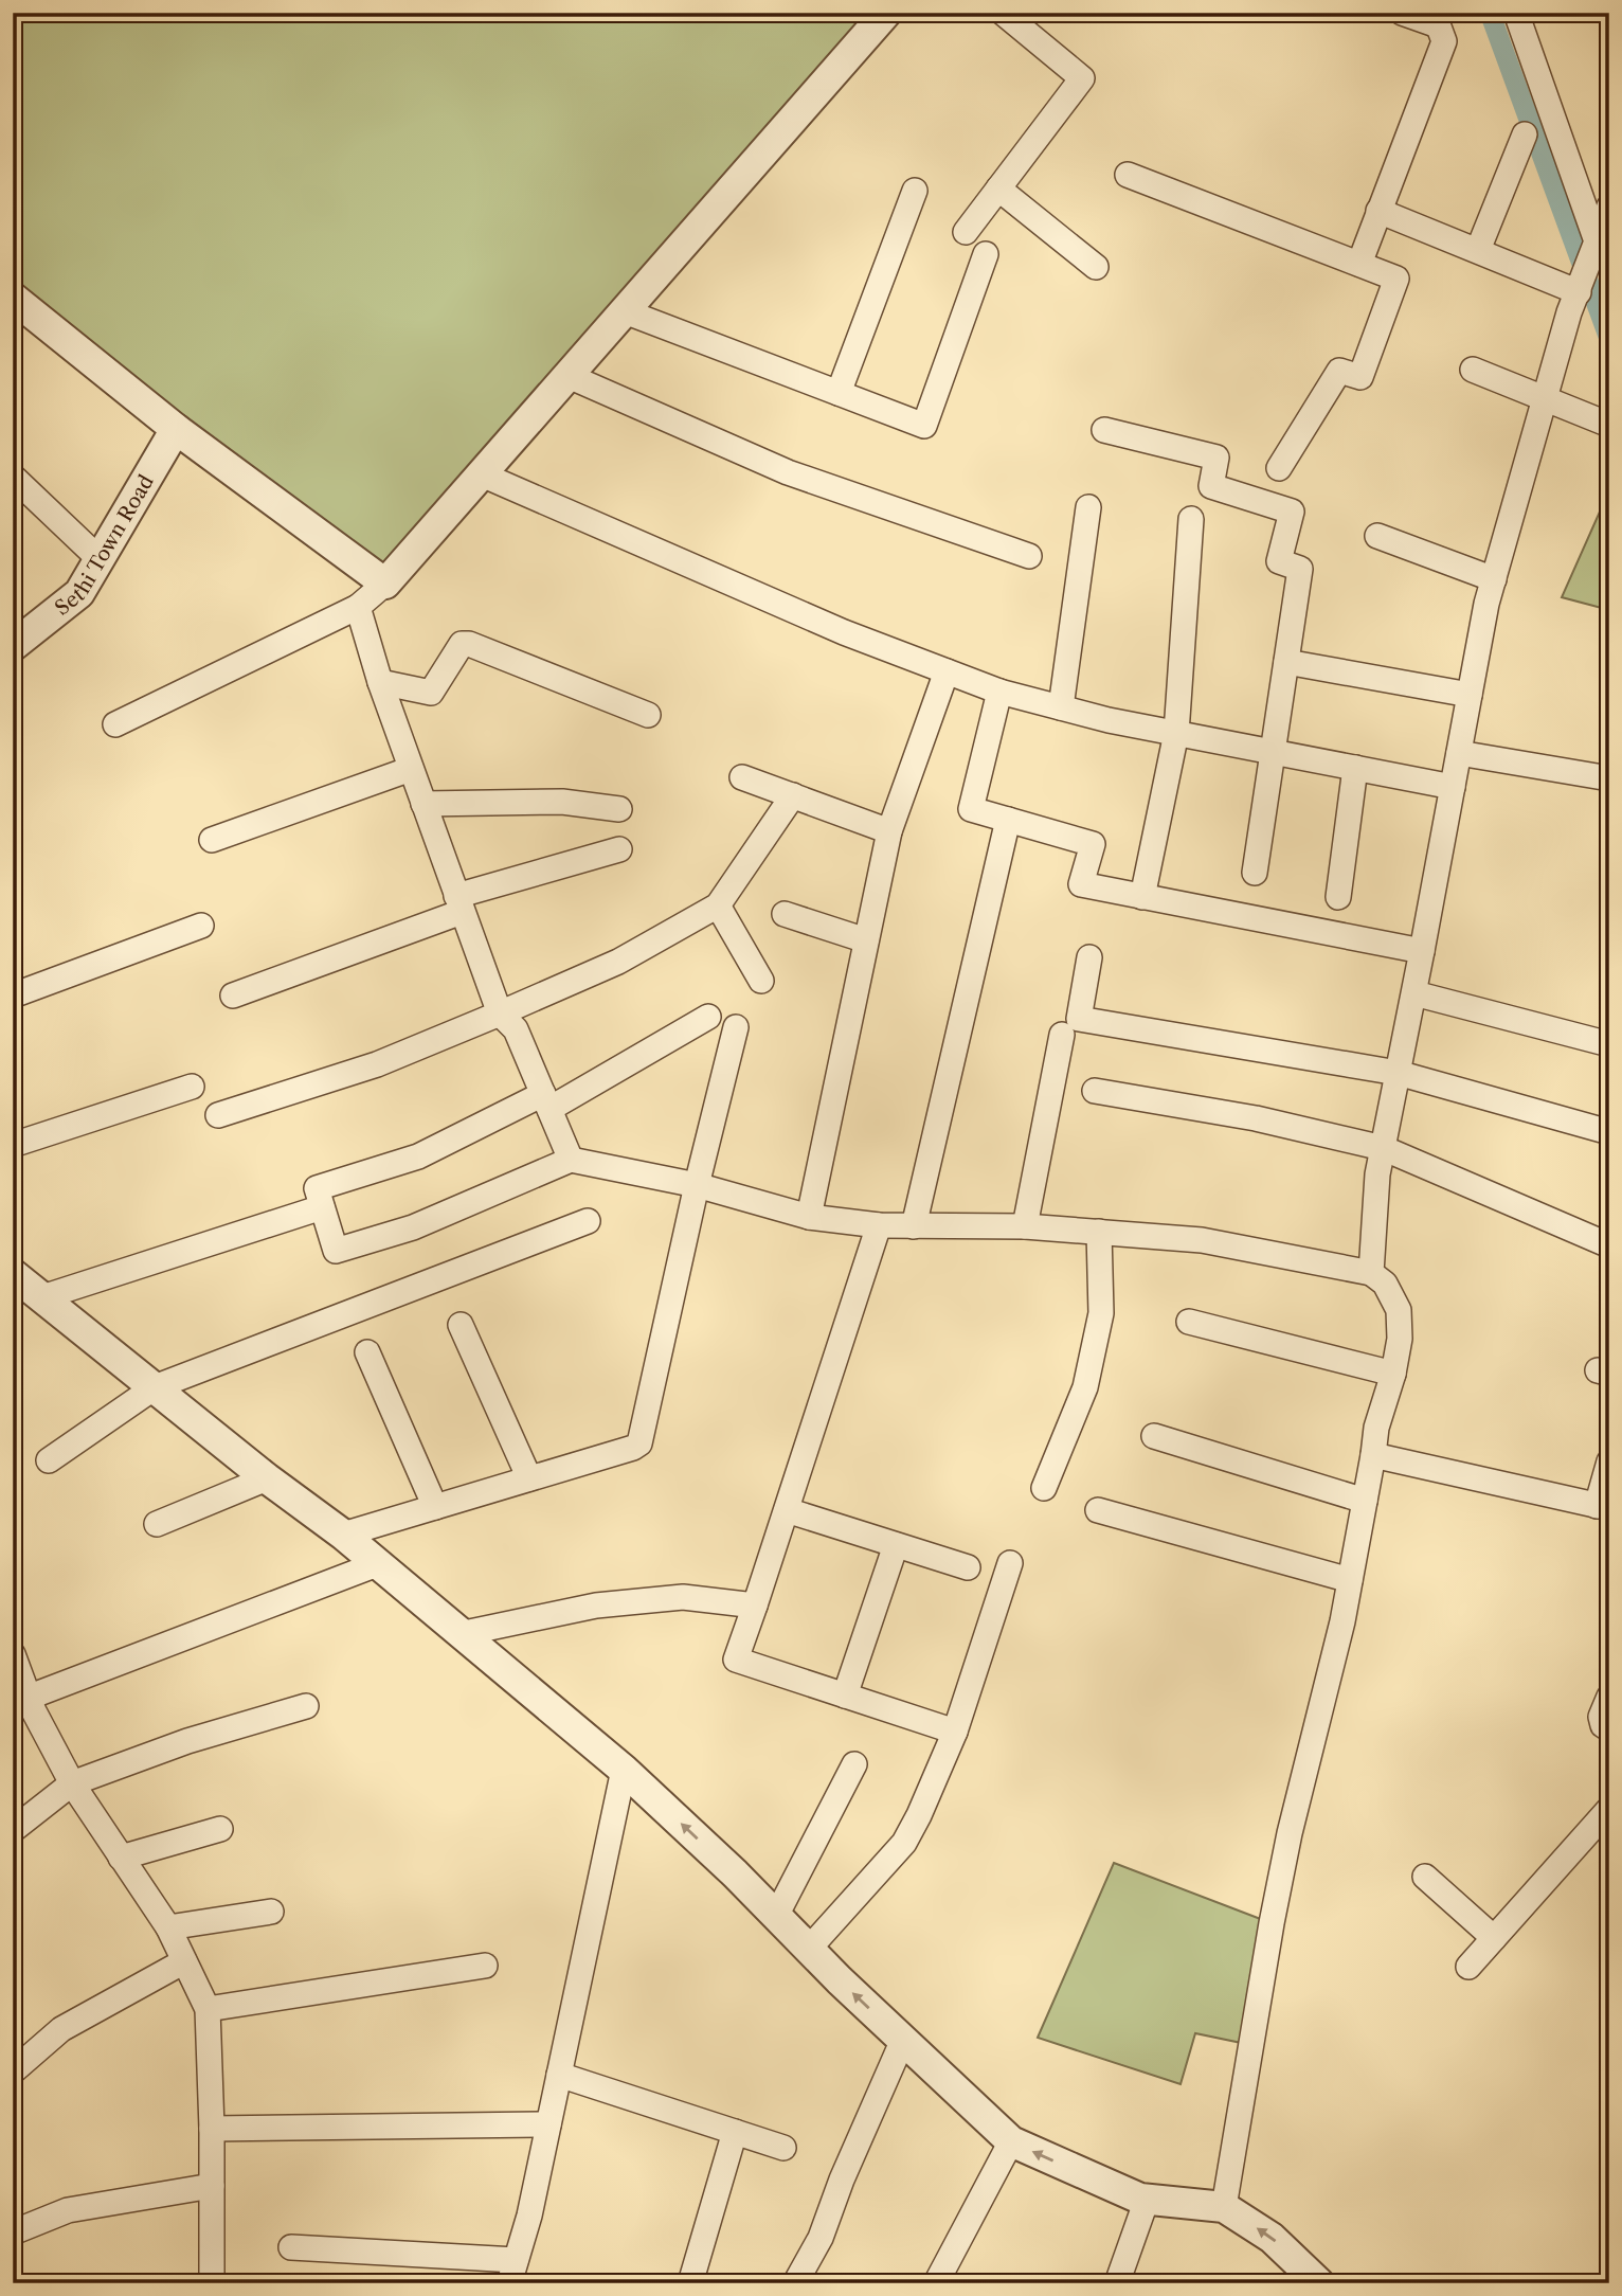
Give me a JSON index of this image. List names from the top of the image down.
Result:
{
  "streets": {
    "street": ["Sethi Town Road"]
  }
}
